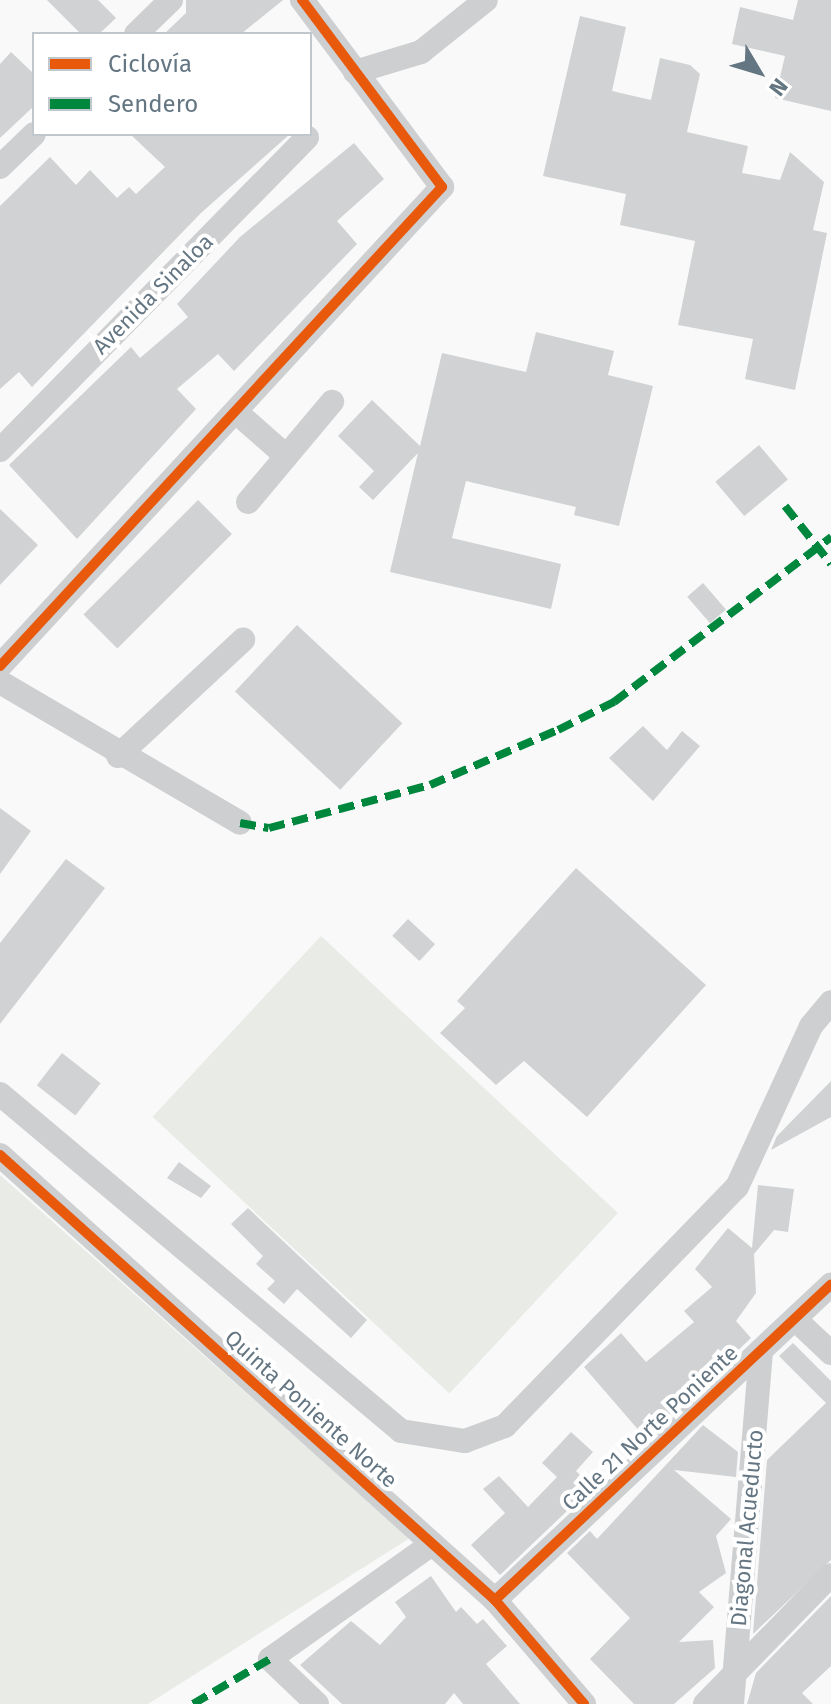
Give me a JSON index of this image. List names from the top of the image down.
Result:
{
  "streets": {
    "street": [
      "Avenida Sinaloa",
      "Quinta Poniente Norte",
      "Calle 21 Norte Poniente",
      "Diagonal Acueducto"
    ]
  },
  "crossings": [
    ["Quinta Poniente Norte", "Calle 21 Norte Poniente"],
    ["Calle 21 Norte Poniente", "Diagonal Acueducto"]
  ],
  "legend": ["Ciclovía", "Sendero"],
  "north": "bottom right"
}
